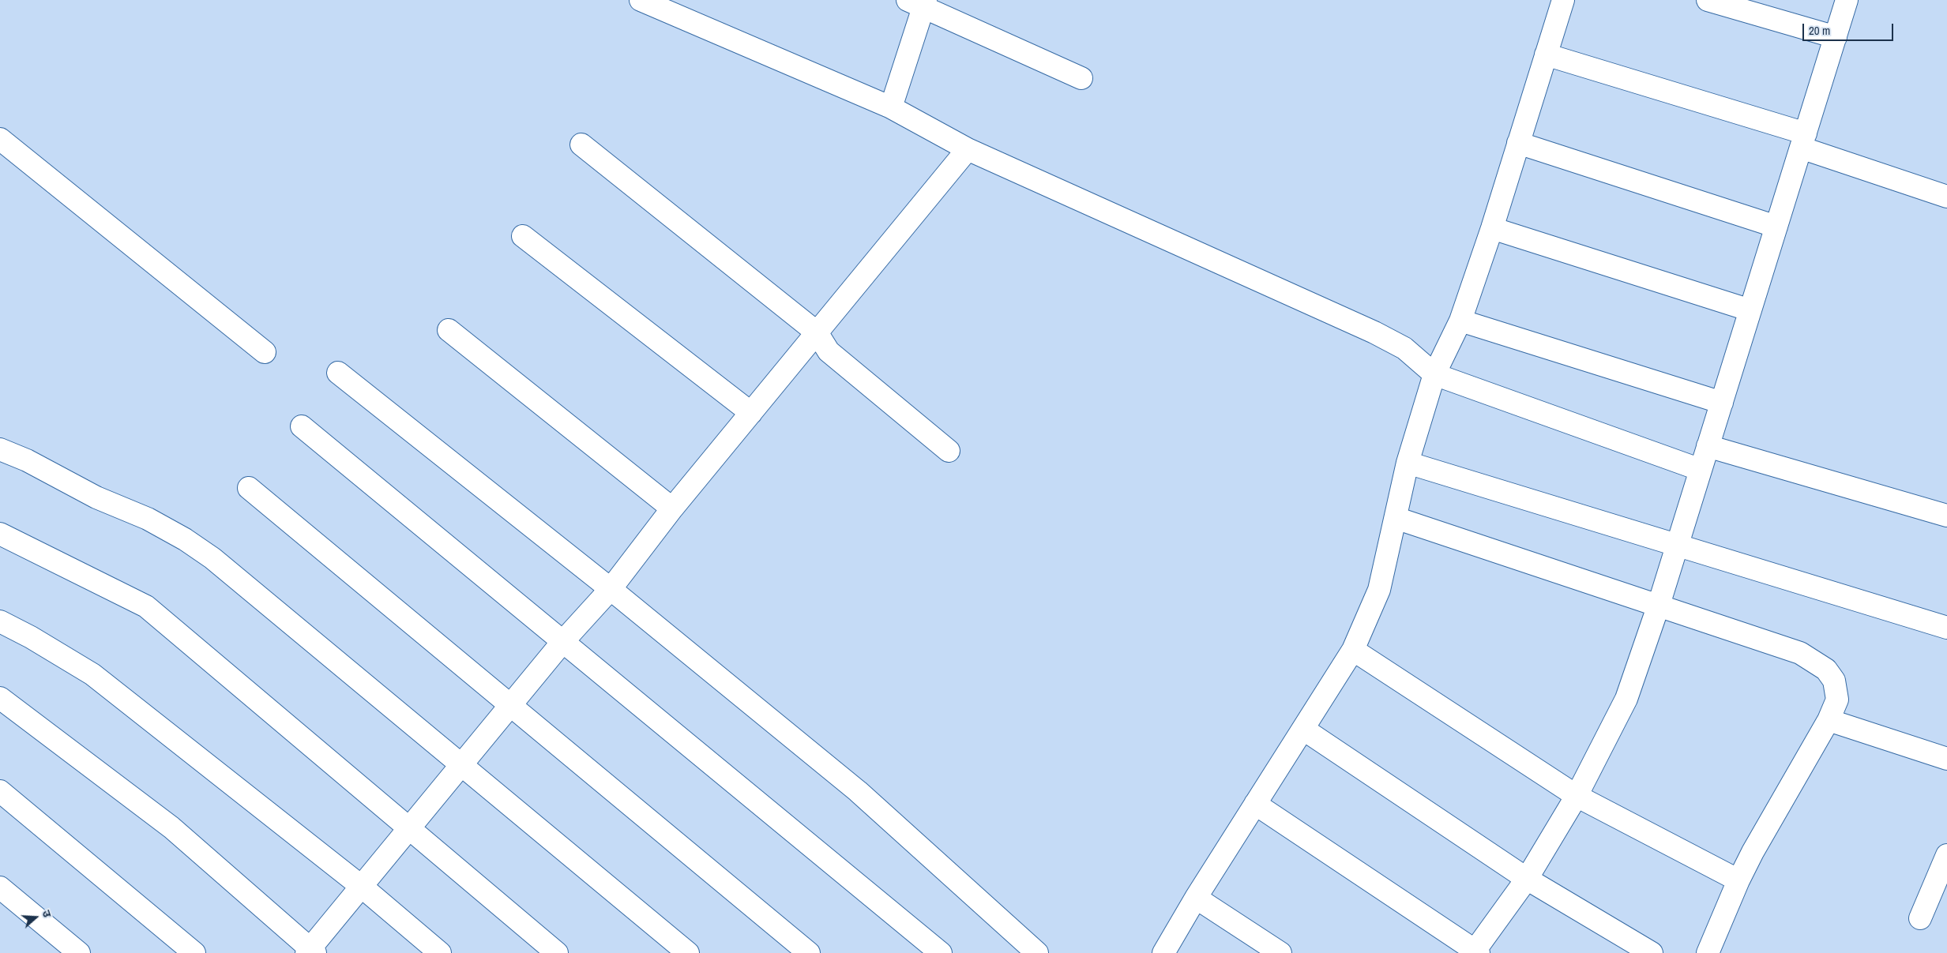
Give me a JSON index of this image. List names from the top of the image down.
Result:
{
  "scale_bar": "20 m",
  "north": "right"
}
